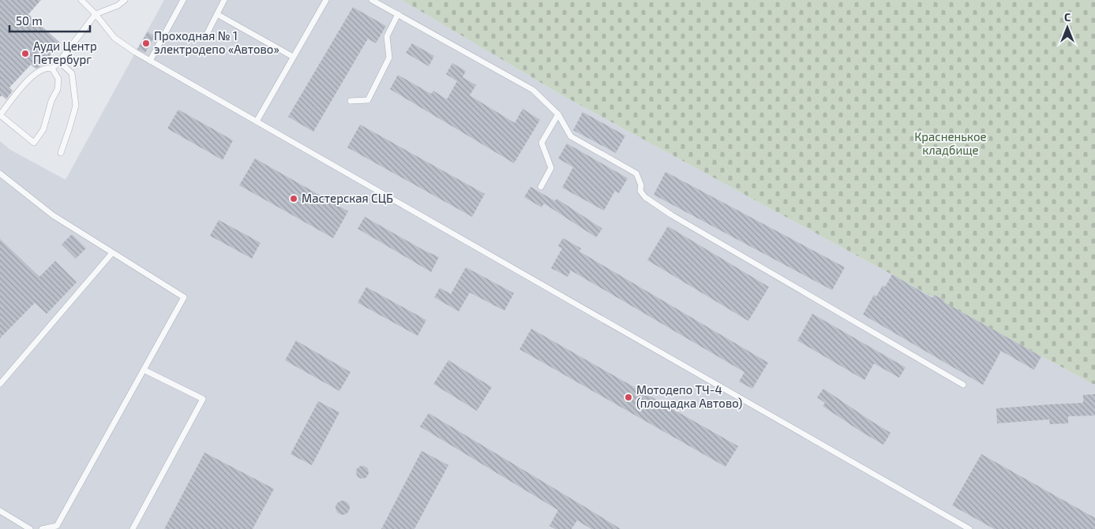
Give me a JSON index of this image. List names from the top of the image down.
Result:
{
  "parks": ["Красненькое кладбище"],
  "places": [
    "Проходная № 1 электродепо «Автово»",
    "Ауди Центр Петербург",
    "Мастерская СЦБ",
    "Мотодепо ТЧ-4 (площадка Автово)"
  ],
  "scale_bar": "50 m",
  "north": "top"
}
